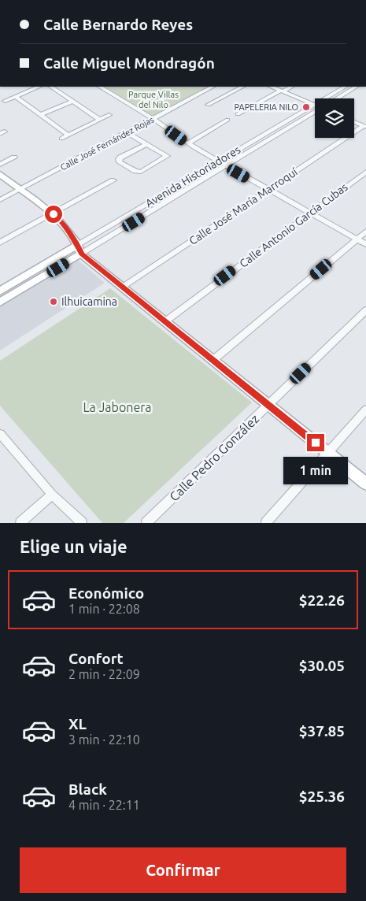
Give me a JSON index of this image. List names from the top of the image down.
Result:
{
  "streets": {
    "street": [
      "Calle José Fernández Rojas",
      "Avenida Historiadores",
      "Calle José María Marroquí",
      "Calle Antonio García Cubas",
      "Calle Pedro González"
    ]
  },
  "parks": ["Parque Villas del Nilo", "La Jabonera"],
  "places": ["PAPELERIA NILO", "Ilhuicamina"],
  "page": {
    "banner": ["Calle Bernardo Reyes", "Calle Miguel Mondragón"],
    "bubble": "1 min",
    "heading": "Elige un viaje",
    "list": [
      {
        "name": "Económico",
        "note": "1 min · 22:08",
        "value": "$22.26"
      },
      {
        "name": "Confort",
        "note": "2 min · 22:09",
        "value": "$30.05"
      },
      {
        "name": "XL",
        "note": "3 min · 22:10",
        "value": "$37.85"
      },
      {
        "name": "Black",
        "note": "4 min · 22:11",
        "value": "$25.36"
      }
    ],
    "buttons": "Confirmar"
  }
}
